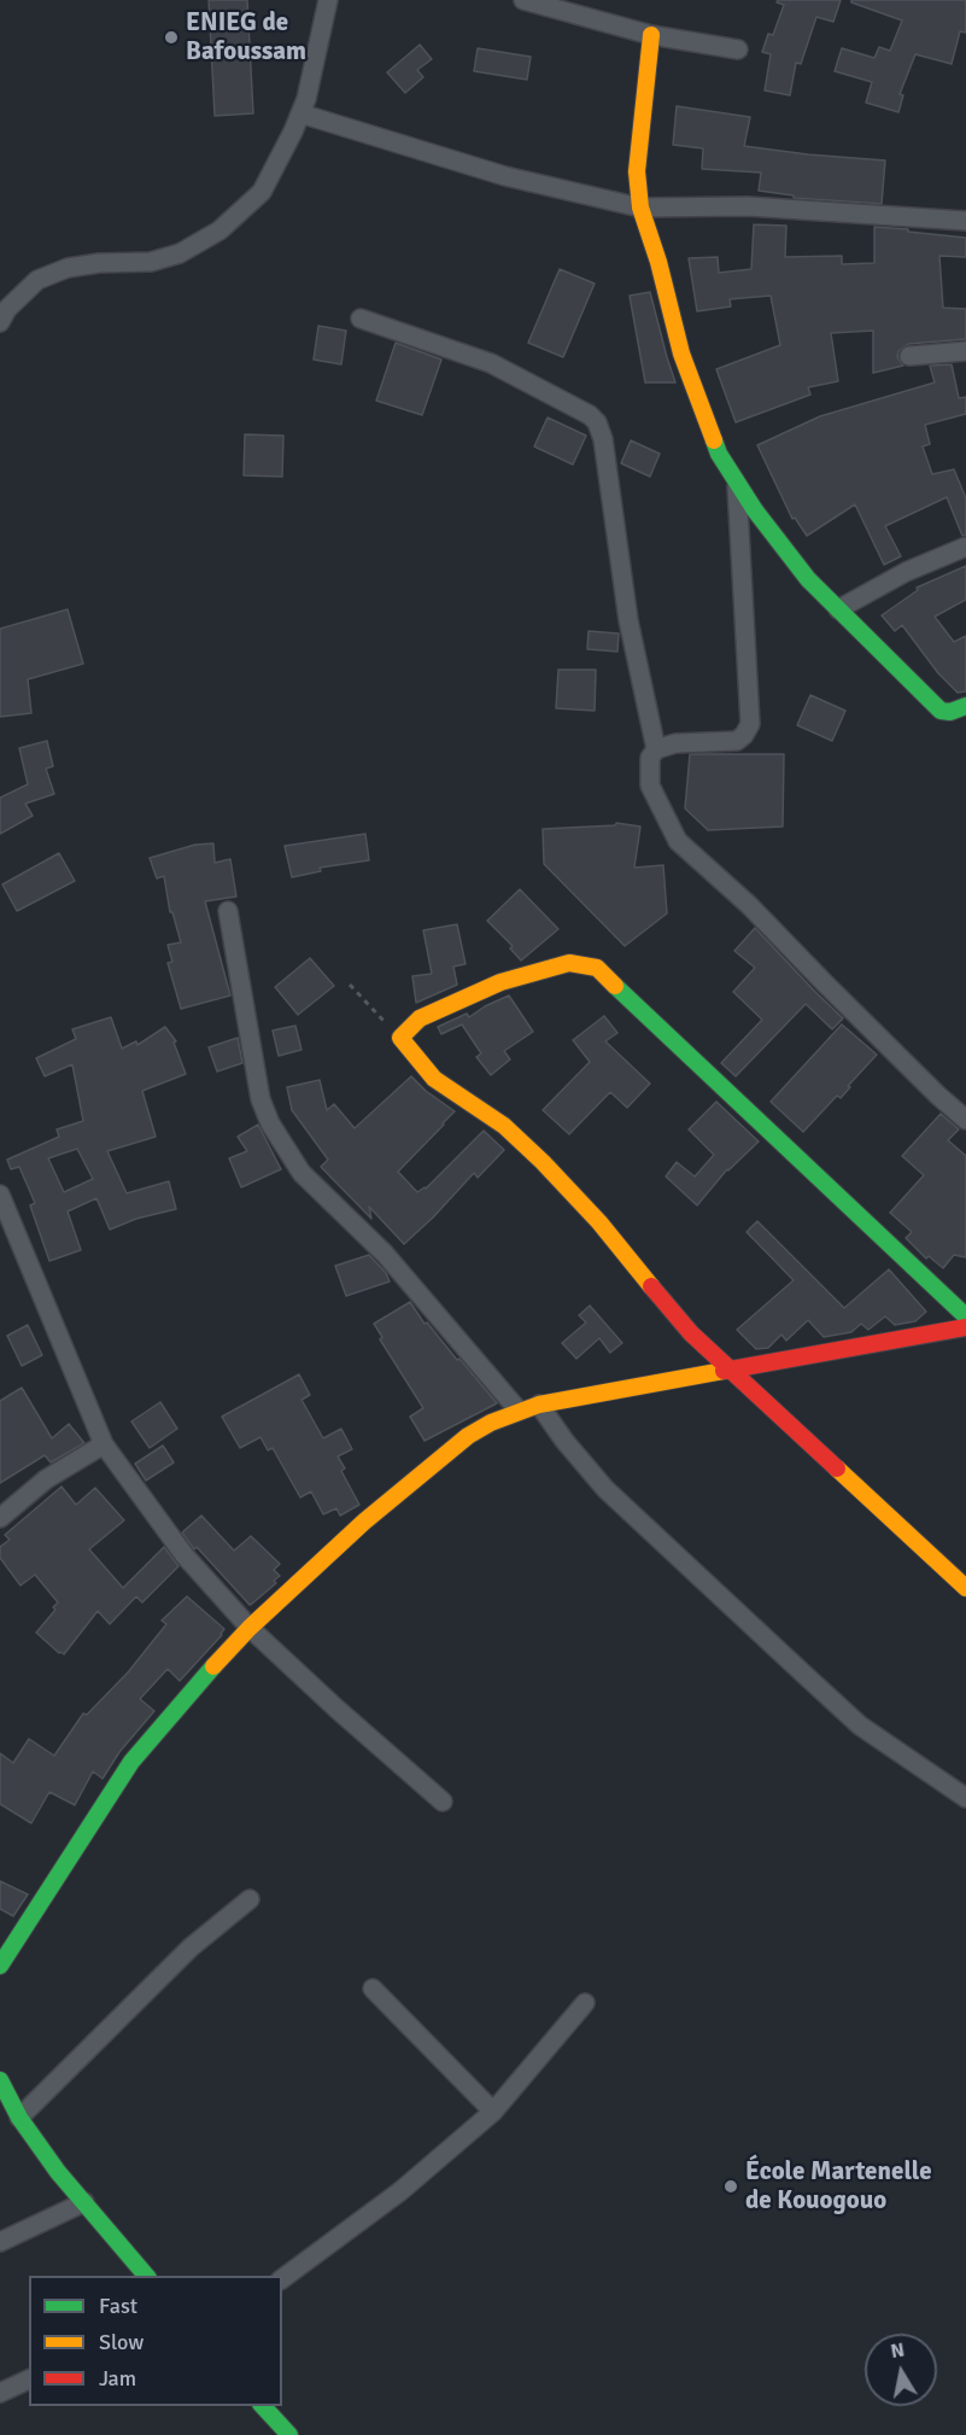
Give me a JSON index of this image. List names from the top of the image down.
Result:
{
  "places": ["ENIEG de Bafoussam", "École Martenelle de Kouogouo"],
  "legend": ["Fast", "Slow", "Jam"],
  "north": "top"
}
